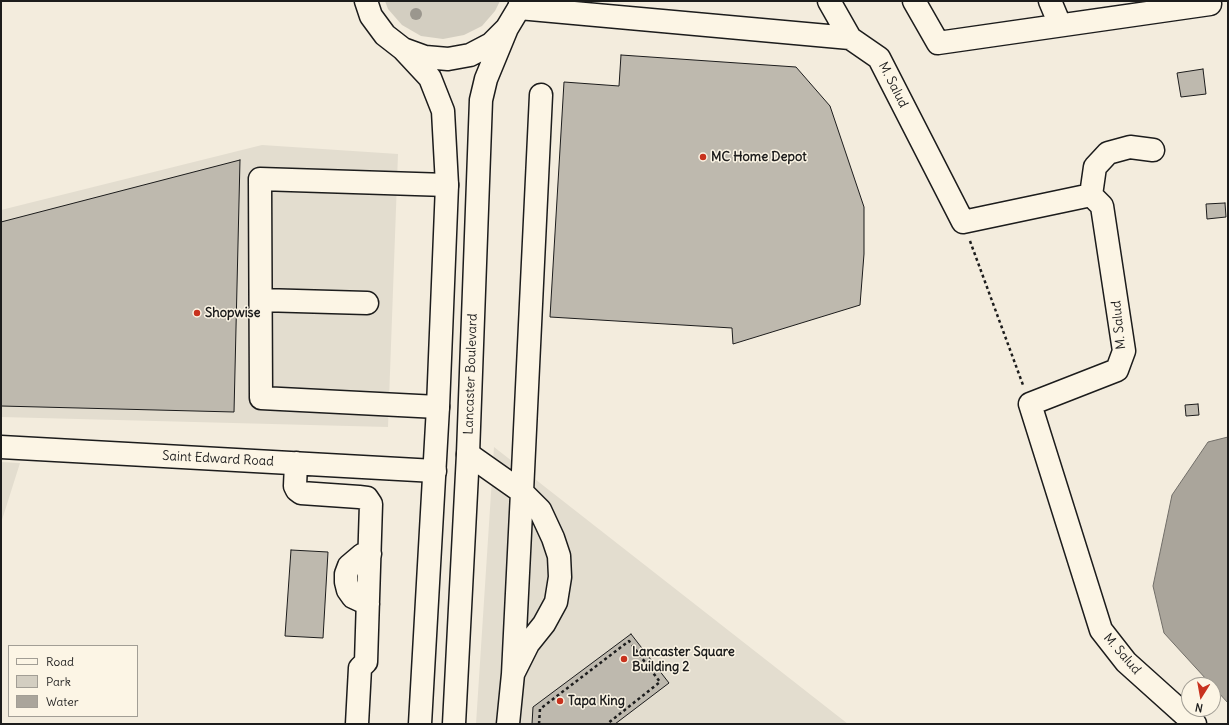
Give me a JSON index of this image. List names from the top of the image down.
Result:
{
  "streets": {
    "street": ["M. Salud", "Lancaster Boulevard", "Saint Edward Road"]
  },
  "places": [
    "MC Home Depot",
    "Shopwise",
    "Lancaster Square Building 2",
    "Tapa King"
  ],
  "legend": ["Road", "Park", "Water"],
  "north": "bottom"
}
